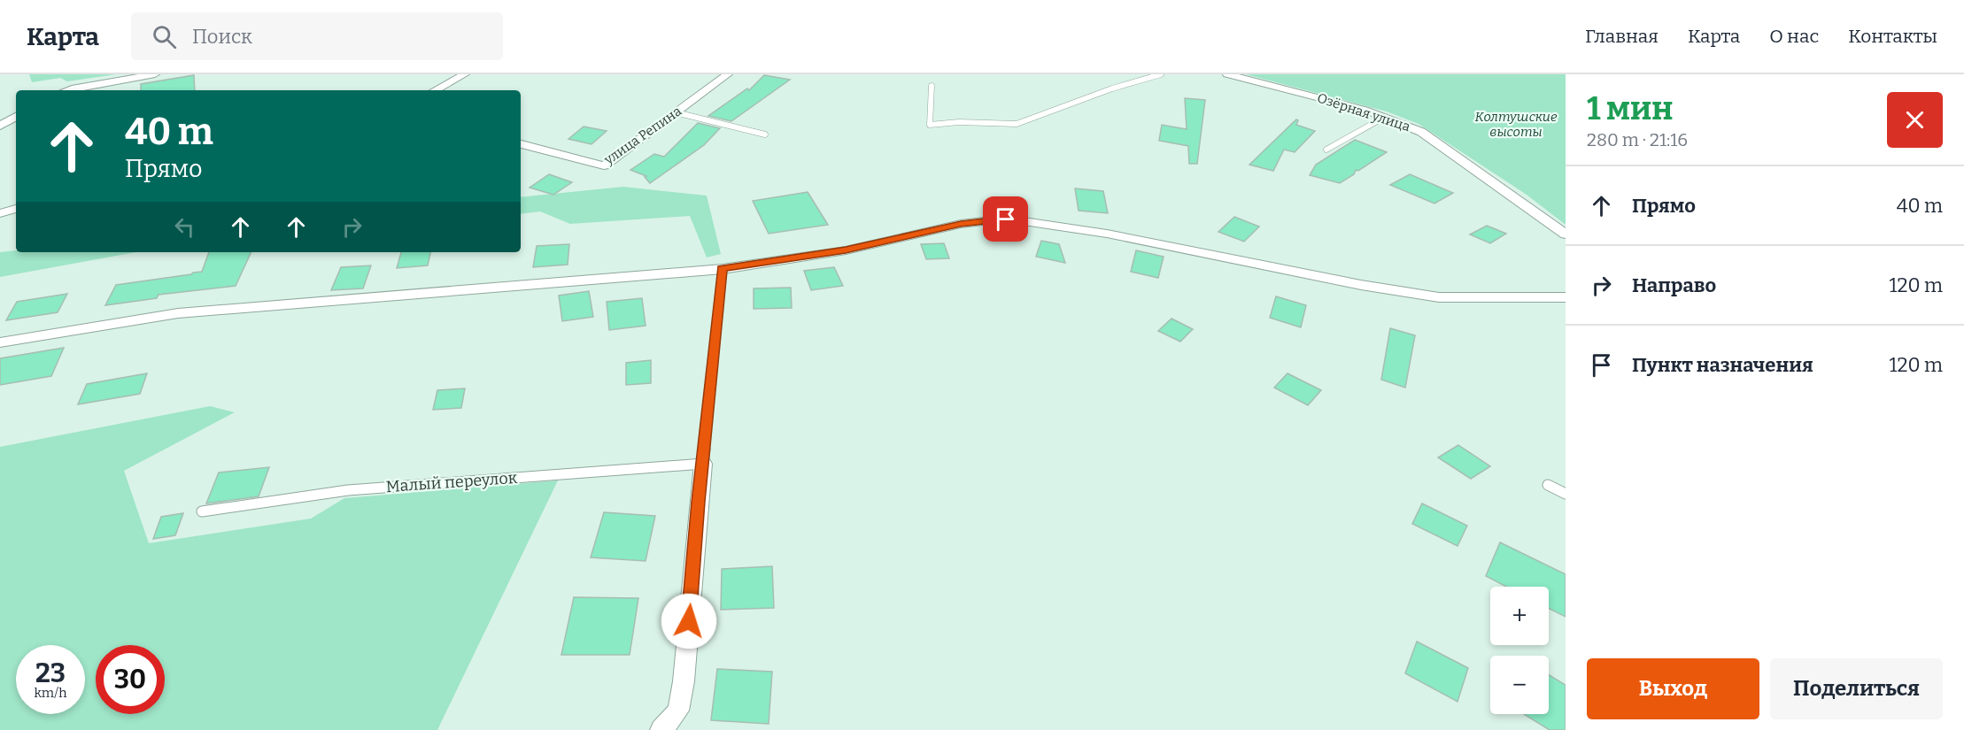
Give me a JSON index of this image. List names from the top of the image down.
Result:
{
  "streets": {
    "street": ["Озёрная улица", "улица Репина"],
    "lane": ["Малый переулок"]
  },
  "parks": ["Колтушские высоты"],
  "page": {
    "header": "Карта",
    "search": "Поиск",
    "nav": [
      "Главная",
      "Карта",
      "О нас",
      "Контакты"
    ],
    "heading": ["1 мин", "280 m · 21:16"],
    "turn": ["40 m", "Прямо"],
    "list": [
      {
        "name": "Прямо",
        "value": "40 m"
      },
      {
        "name": "Направо",
        "value": "120 m"
      },
      {
        "name": "Пункт назначения",
        "value": "120 m"
      }
    ],
    "map_buttons": ["+", "−"],
    "speed": "23 km/h",
    "limit": "30",
    "buttons": ["Выход", "Поделиться"]
  }
}
